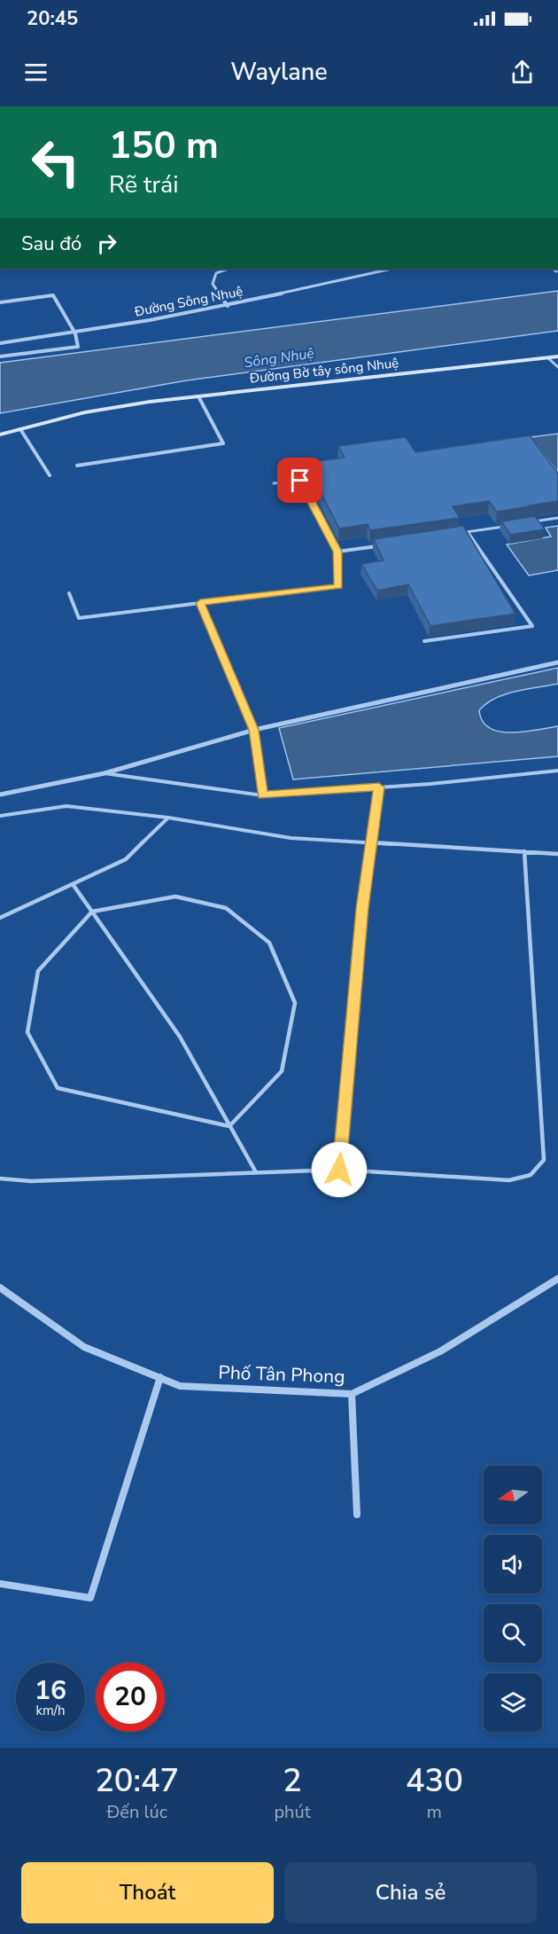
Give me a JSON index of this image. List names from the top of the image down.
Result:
{
  "streets": {
    "street": ["Đường Sông Nhuệ", "Đường Bờ tây sông Nhuệ", "Phố Tân Phong"]
  },
  "water": ["Sông Nhuệ"],
  "north": "left",
  "page": {
    "status": "20:45",
    "header": "Waylane",
    "turn": ["150 m", "Rẽ trái"],
    "then": "Sau đó",
    "speed": "16 km/h",
    "limit": "20",
    "eta": [
      "20:47",
      "Đến lúc",
      "2",
      "phút",
      "430",
      "m"
    ],
    "buttons": ["Thoát", "Chia sẻ"]
  }
}
